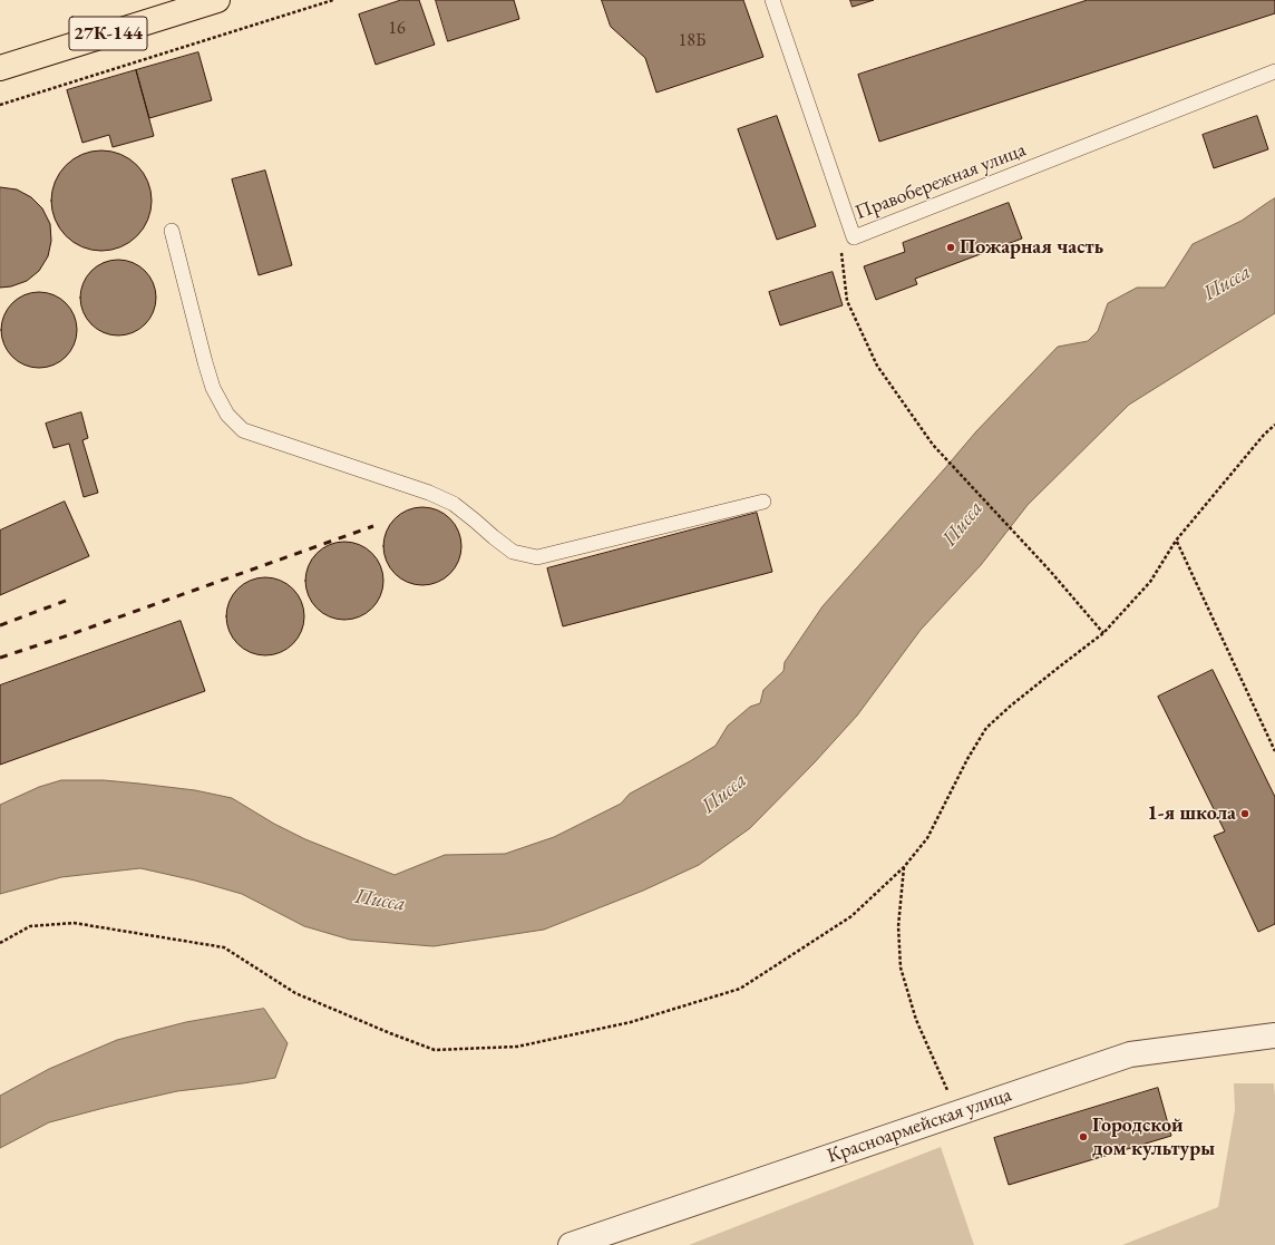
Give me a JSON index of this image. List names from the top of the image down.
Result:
{
  "streets": {
    "main road": ["27К-144"],
    "street": ["Красноармейская улица"],
    "lane": ["Правобережная улица"]
  },
  "water": ["Писса"],
  "places": ["Пожарная часть", "1-я школа", "Городской дом культуры"],
  "house_numbers": ["16", "18Б"]
}
